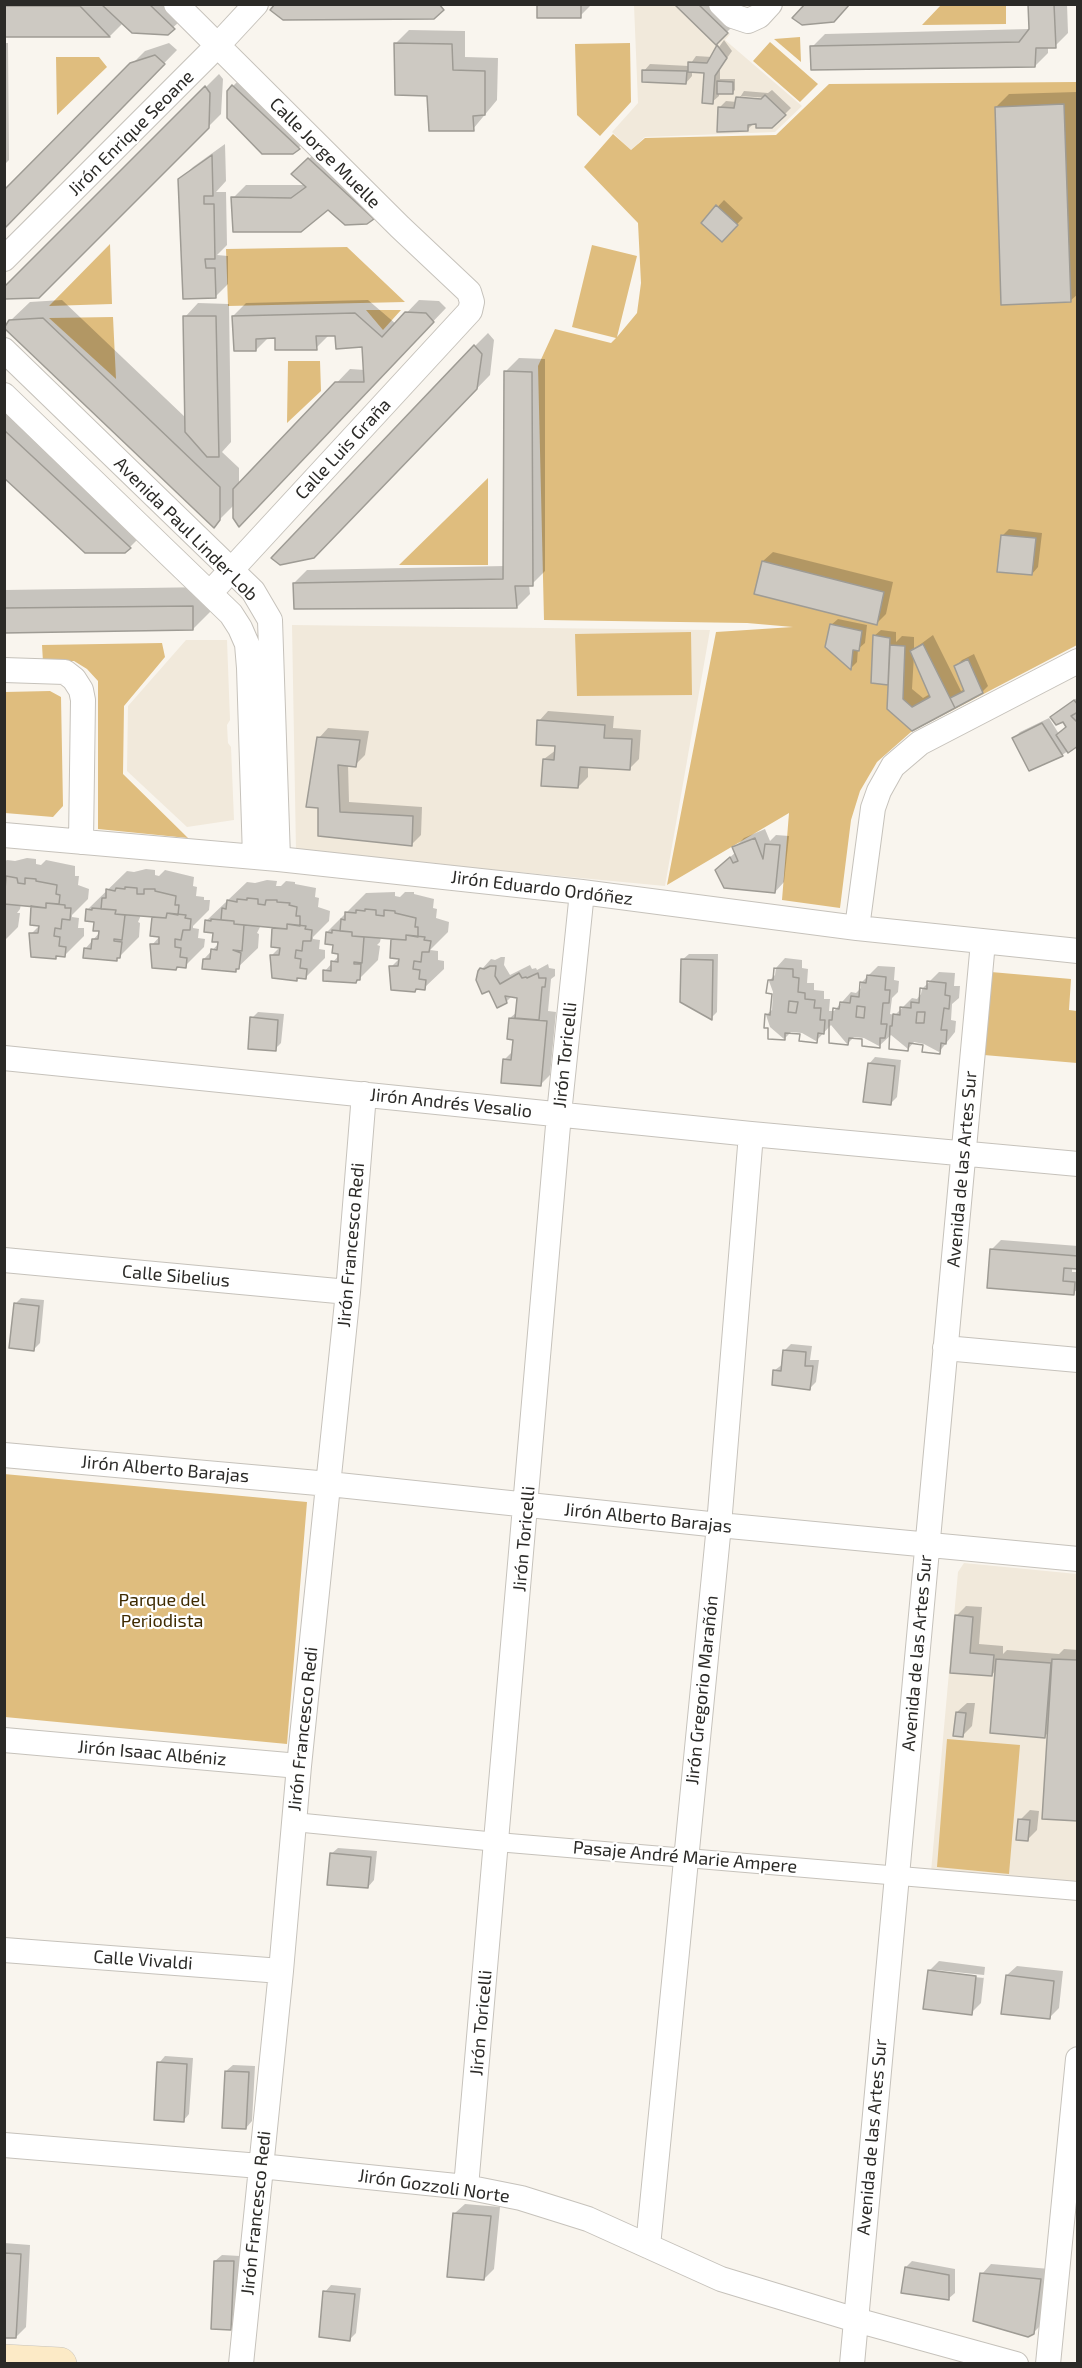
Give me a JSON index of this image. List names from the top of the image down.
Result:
{
  "streets": {
    "street": [
      "Jirón Enrique Seoane",
      "Calle Jorge Muelle",
      "Calle Luis Graña",
      "Avenida Paul Linder Lob",
      "Jirón Eduardo Ordóñez",
      "Jirón Toricelli",
      "Jirón Andrés Vesalio",
      "Avenida de las Artes Sur",
      "Jirón Francesco Redi",
      "Calle Sibelius",
      "Jirón Alberto Barajas",
      "Jirón Gregorio Marañón",
      "Jirón Isaac Albéniz",
      "Pasaje André Marie Ampere",
      "Calle Vivaldi",
      "Jirón Gozzoli Norte"
    ]
  },
  "crossings": [
    ["Jirón Enrique Seoane", "Calle Jorge Muelle"],
    ["Calle Jorge Muelle", "Calle Luis Graña"],
    ["Calle Luis Graña", "Avenida Paul Linder Lob"],
    ["Avenida Paul Linder Lob", "Jirón Eduardo Ordóñez"],
    ["Jirón Eduardo Ordóñez", "Jirón Toricelli"],
    ["Jirón Eduardo Ordóñez", "Avenida de las Artes Sur"],
    ["Jirón Toricelli", "Jirón Andrés Vesalio"],
    ["Jirón Toricelli", "Jirón Alberto Barajas"],
    ["Jirón Toricelli", "Pasaje André Marie Ampere"],
    ["Jirón Toricelli", "Jirón Gozzoli Norte"],
    ["Jirón Andrés Vesalio", "Avenida de las Artes Sur"],
    ["Jirón Andrés Vesalio", "Jirón Francesco Redi"],
    ["Jirón Andrés Vesalio", "Jirón Gregorio Marañón"],
    ["Avenida de las Artes Sur", "Jirón Alberto Barajas"],
    ["Avenida de las Artes Sur", "Pasaje André Marie Ampere"],
    ["Avenida de las Artes Sur", "Jirón Gozzoli Norte"],
    ["Jirón Francesco Redi", "Calle Sibelius"],
    ["Jirón Francesco Redi", "Jirón Alberto Barajas"],
    ["Jirón Francesco Redi", "Jirón Isaac Albéniz"],
    ["Jirón Francesco Redi", "Pasaje André Marie Ampere"],
    ["Jirón Francesco Redi", "Calle Vivaldi"],
    ["Jirón Francesco Redi", "Jirón Gozzoli Norte"],
    ["Jirón Alberto Barajas", "Jirón Gregorio Marañón"],
    ["Jirón Gregorio Marañón", "Pasaje André Marie Ampere"],
    ["Jirón Gregorio Marañón", "Jirón Gozzoli Norte"]
  ],
  "parks": ["Parque del Periodista"]
}
